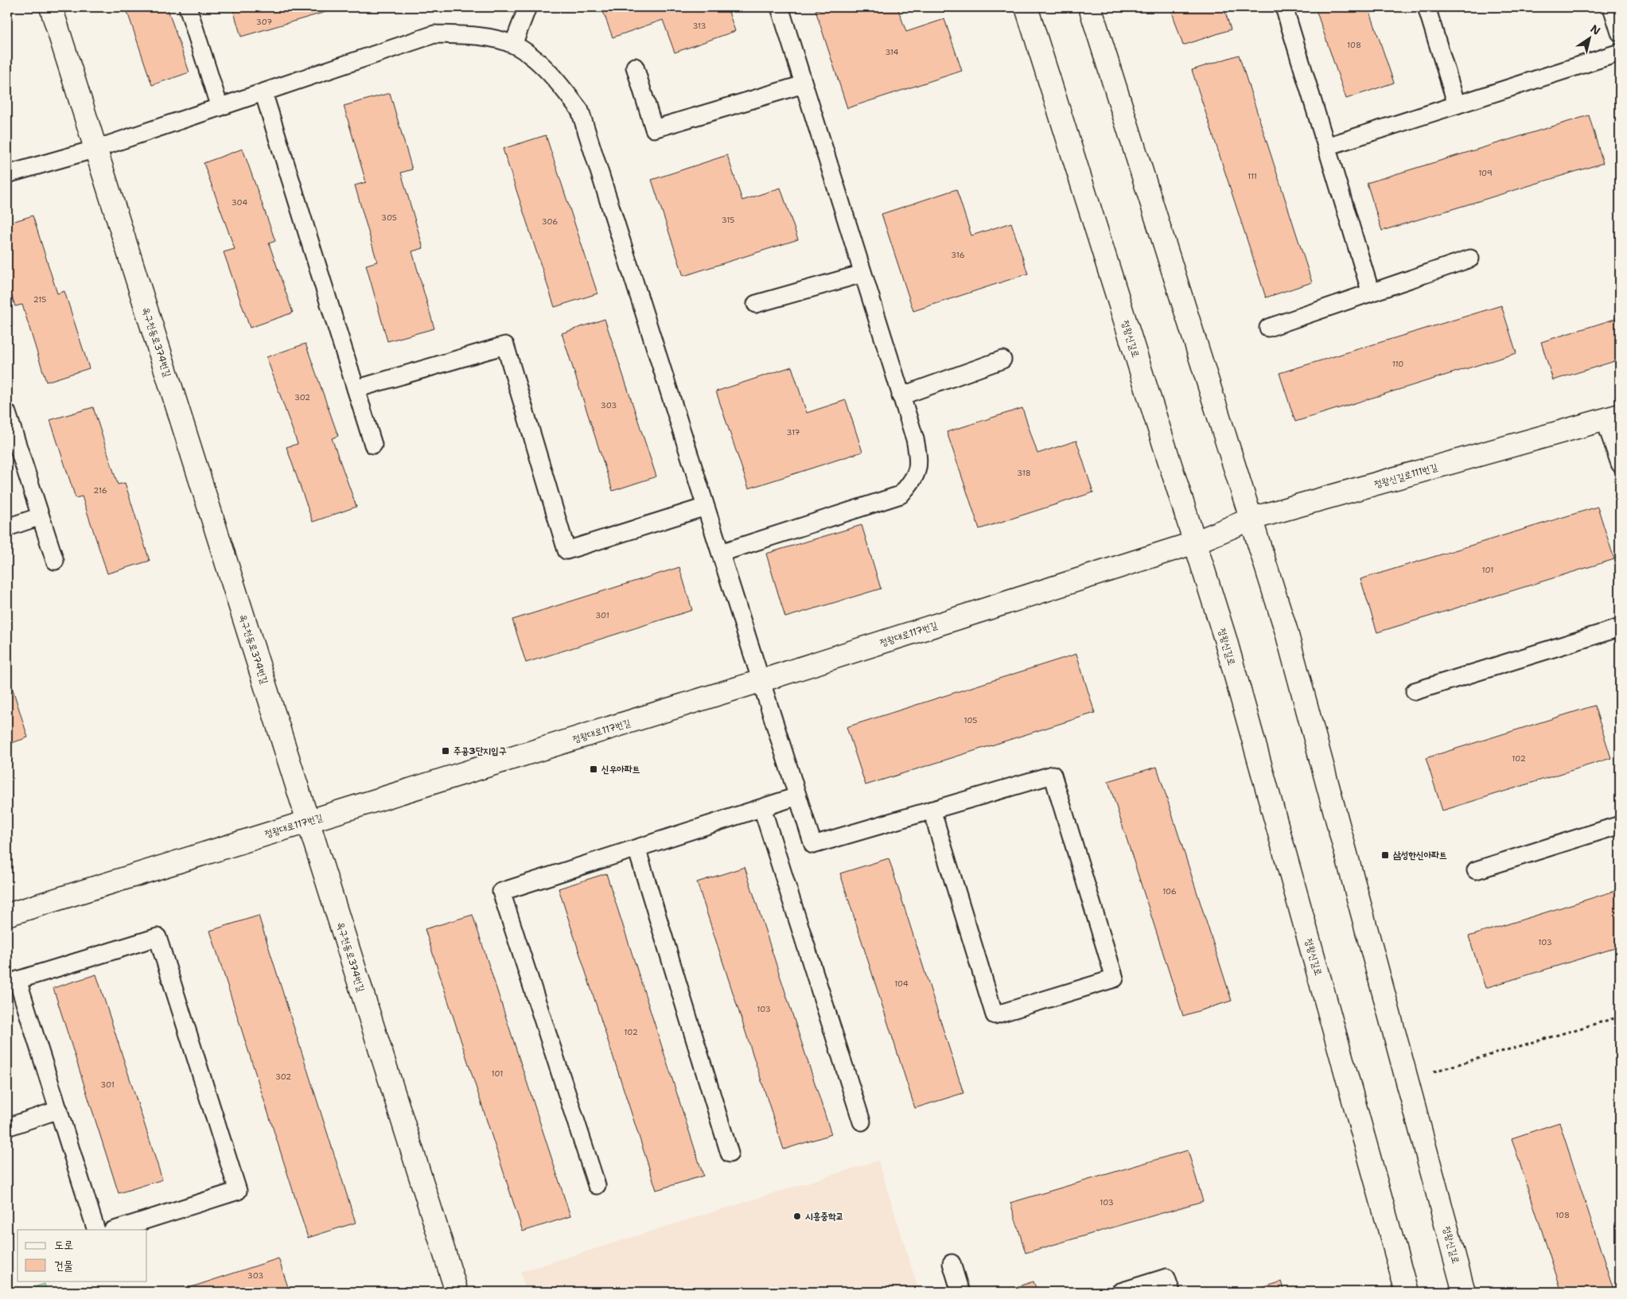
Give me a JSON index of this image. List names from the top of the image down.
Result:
{
  "streets": {
    "street": [
      "정왕신길로",
      "옥구천동로374번길",
      "정왕신길로111번길",
      "정왕대로117번길"
    ]
  },
  "crossings": [
    ["정왕신길로", "정왕신길로111번길"],
    ["정왕신길로", "정왕대로117번길"],
    ["옥구천동로374번길", "정왕대로117번길"],
    ["정왕신길로111번길", "정왕대로117번길"]
  ],
  "places": {
    "transit": ["주공3단지입구", "신우아파트", "삼성한신아파트"],
    "other": ["시흥중학교"]
  },
  "house_numbers": [
    "307",
    "313",
    "108",
    "314",
    "109",
    "111",
    "304",
    "305",
    "315",
    "306",
    "316",
    "215",
    "110",
    "302",
    "303",
    "317",
    "318",
    "216",
    "101",
    "301",
    "105",
    "102",
    "106",
    "103",
    "104",
    "103",
    "102",
    "101",
    "302",
    "301",
    "103",
    "108",
    "303"
  ],
  "legend": ["도로", "건물"],
  "north": "top right"
}
